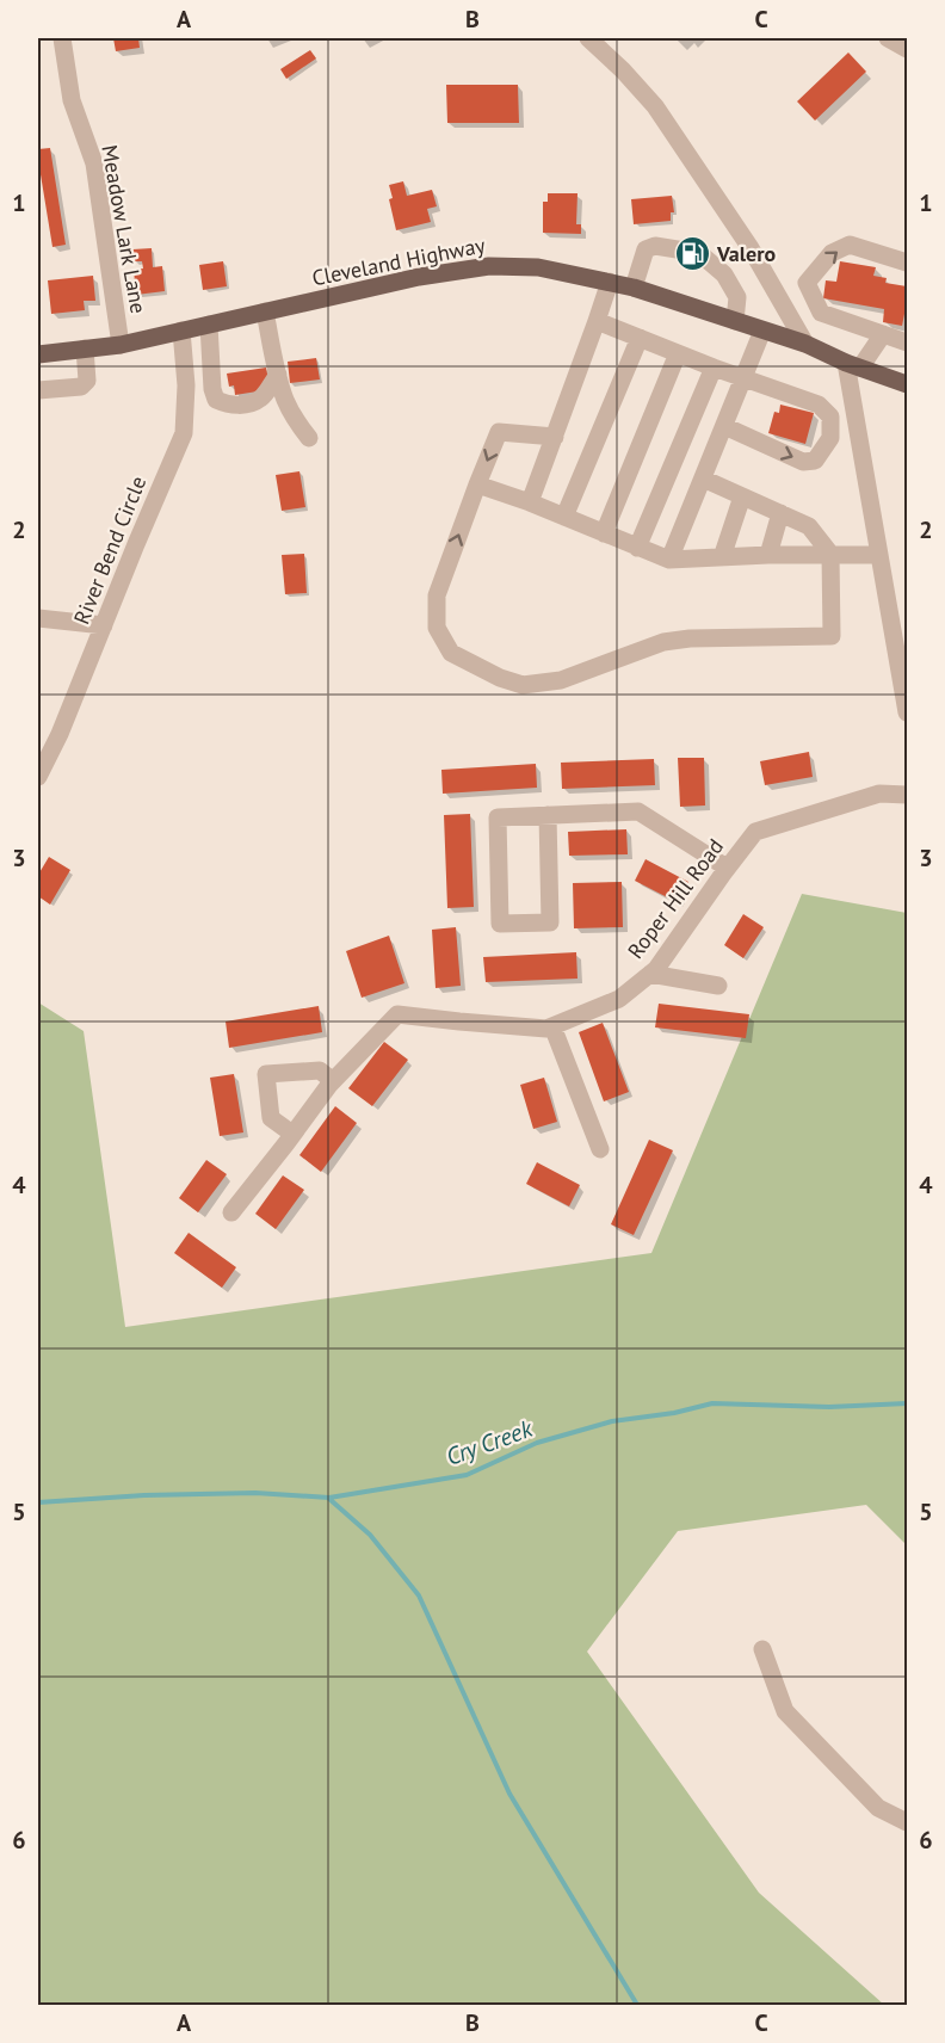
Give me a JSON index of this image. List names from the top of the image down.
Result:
{
  "streets": {
    "main road": ["Cleveland Highway"],
    "street": ["Meadow Lark Lane", "River Bend Circle", "Roper Hill Road"]
  },
  "crossings": [
    ["Meadow Lark Lane", "Cleveland Highway"],
    ["Cleveland Highway", "River Bend Circle"]
  ],
  "water": ["Cry Creek"],
  "places": {
    "fuel station": ["Valero"]
  },
  "grid": {
    "columns": ["A", "B", "C"],
    "rows": [
      "1",
      "2",
      "3",
      "4",
      "5",
      "6"
    ]
  }
}
